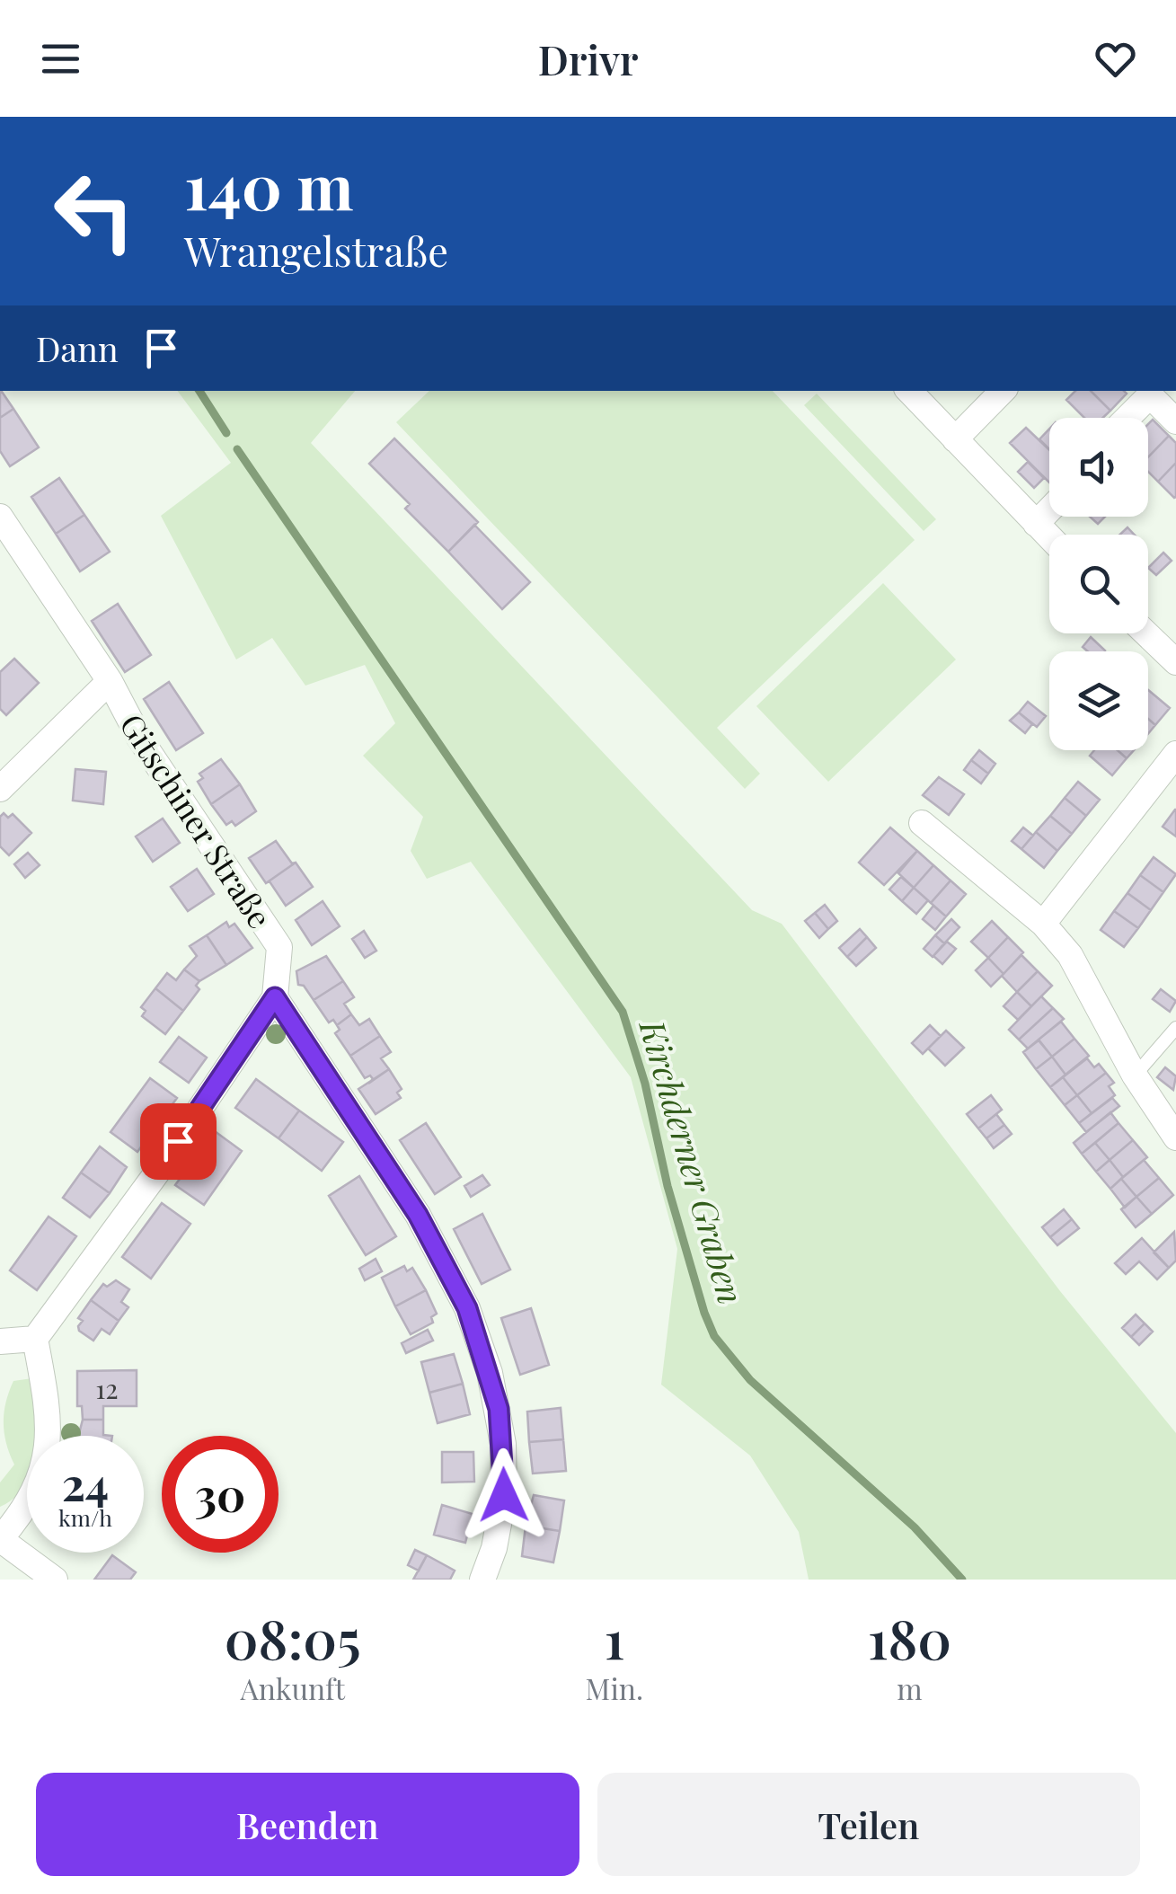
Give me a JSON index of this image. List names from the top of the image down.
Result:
{
  "streets": {
    "street": ["Gitschiner Straße"]
  },
  "water": ["Kirchderner Graben"],
  "house_numbers": ["12"],
  "page": {
    "header": "Drivr",
    "turn": ["140 m", "Wrangelstraße"],
    "then": "Dann",
    "speed": "24 km/h",
    "limit": "30",
    "eta": [
      "08:05",
      "Ankunft",
      "1",
      "Min.",
      "180",
      "m"
    ],
    "buttons": ["Beenden", "Teilen"]
  }
}
